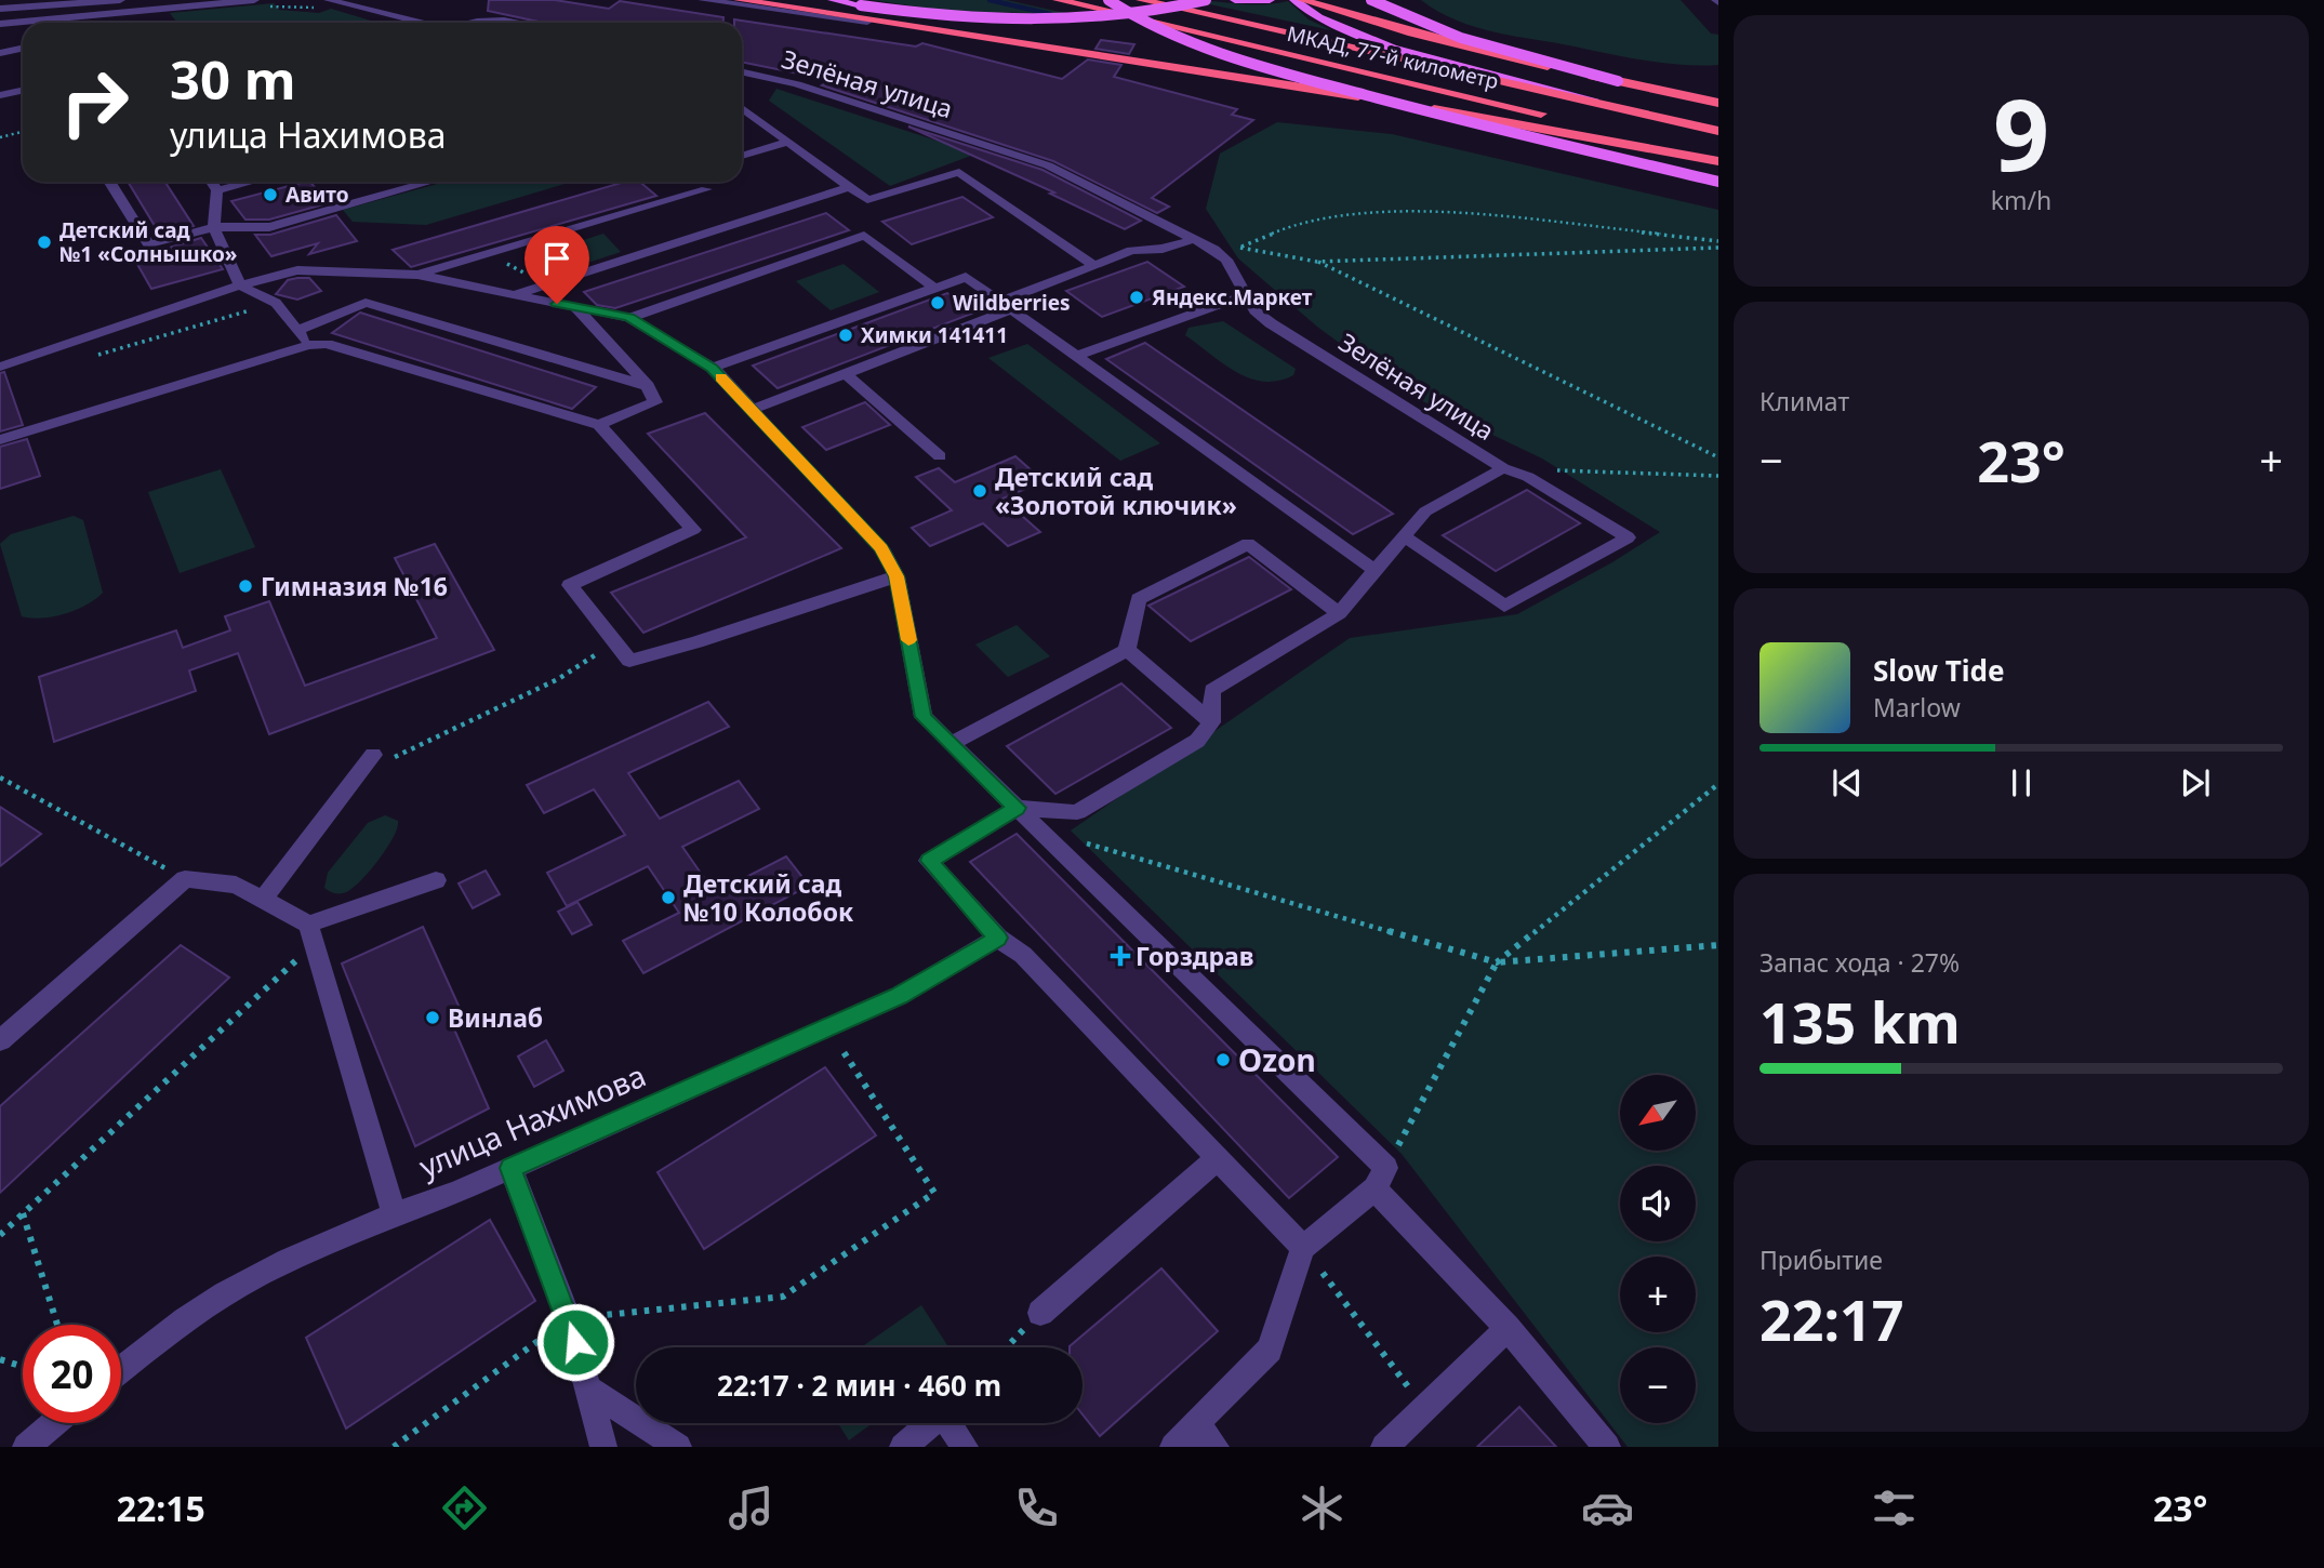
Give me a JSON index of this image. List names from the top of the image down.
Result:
{
  "streets": {
    "highway": ["МКАД, 77-й километр"],
    "street": ["Зелёная улица", "улица Нахимова"]
  },
  "places": {
    "other": [
      "Авито",
      "Детский сад №1 «Солнышко»",
      "Яндекс.Маркет",
      "Wildberries",
      "Химки 141411",
      "Детский сад «Золотой ключик»",
      "Гимназия №16",
      "Детский сад №10 Колобок",
      "Винлаб",
      "Ozon"
    ],
    "health": ["Горздрав"]
  },
  "north": "bottom left",
  "page": {
    "tile": [
      ["9", "km/h"],
      "Климат",
      ["Запас хода · 27%", "135 km"],
      ["Прибытие", "22:17"]
    ],
    "turn": ["30 m", "улица Нахимова"],
    "heat": ["−", "23°", "+"],
    "song": ["Slow Tide", "Marlow"],
    "map_buttons": ["+", "−"],
    "limit": "20",
    "trip": "22:17 · 2 мин · 460 m",
    "tabs": ["22:15", "23°"]
  }
}
